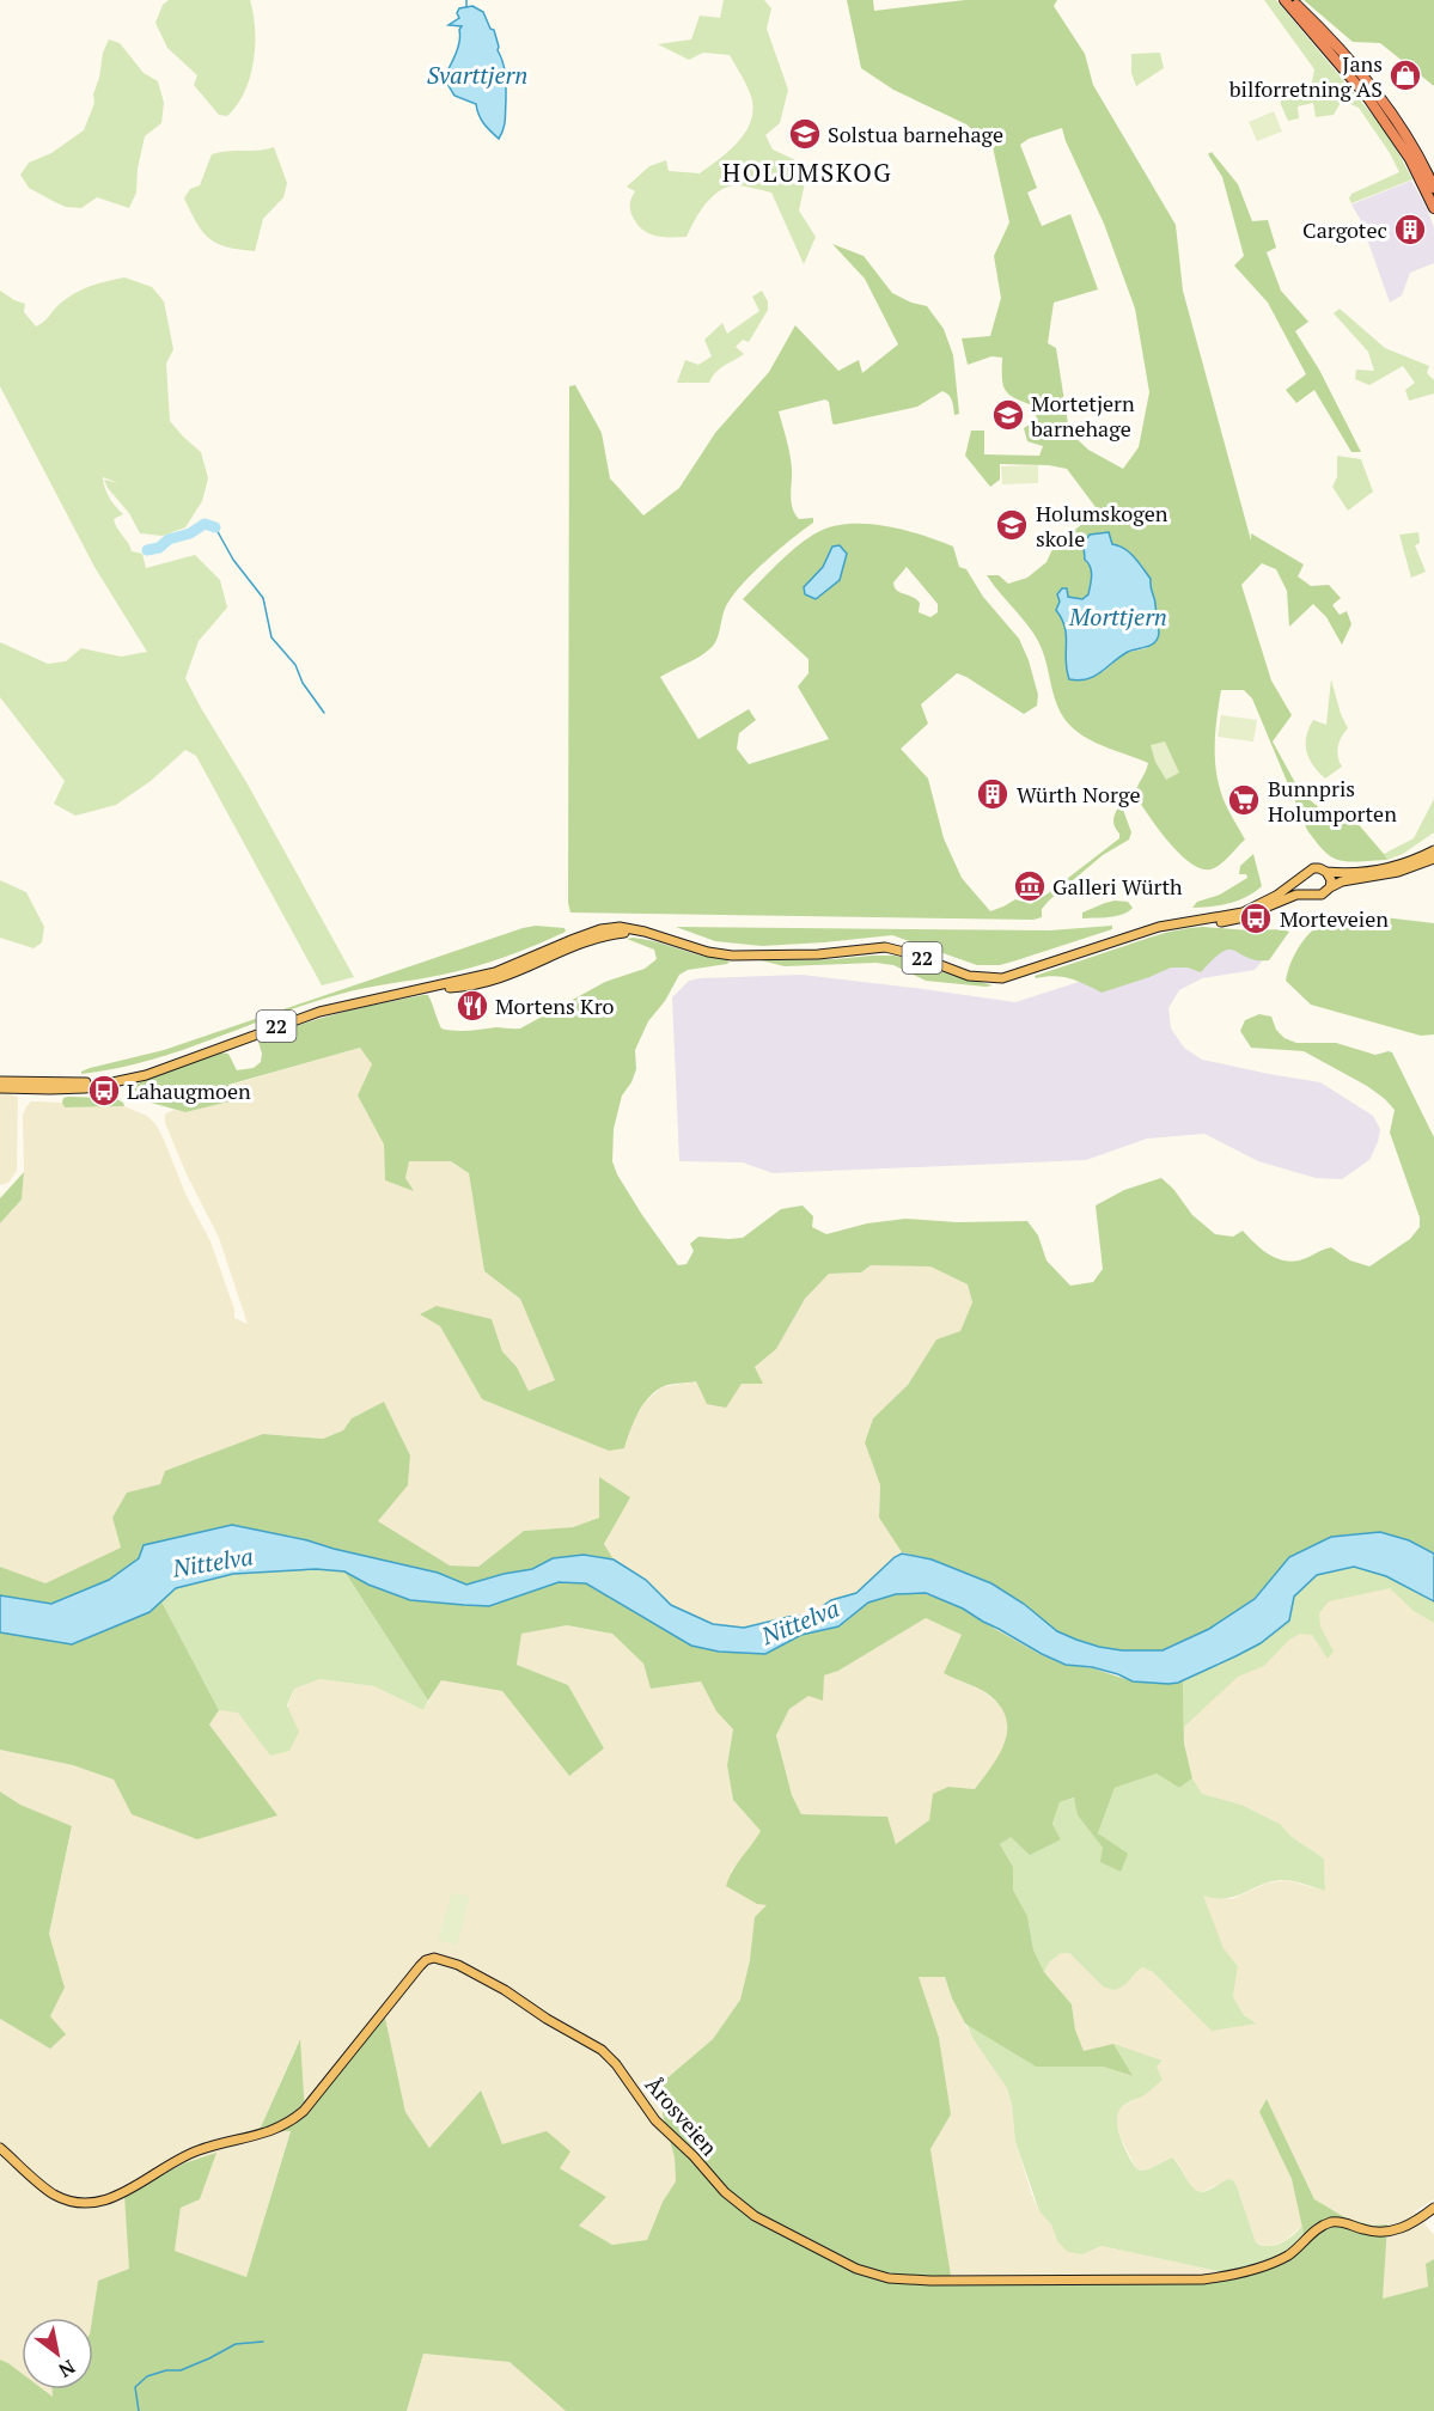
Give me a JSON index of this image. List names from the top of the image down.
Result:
{
  "streets": {
    "main road": ["22", "Årosveien"]
  },
  "districts": ["HOLUMSKOG"],
  "water": ["Svarttjern", "Morttjern", "Nittelva"],
  "places": {
    "shop": ["Jans bilforretning AS"],
    "school or university": ["Solstua barnehage", "Mortetjern barnehage", "Holumskogen skole"],
    "building": ["Cargotec", "Würth Norge"],
    "supermarket": ["Bunnpris Holumporten"],
    "museum": ["Galleri Würth"],
    "bus stop": ["Morteveien", "Lahaugmoen"],
    "restaurant": ["Mortens Kro"]
  },
  "north": "bottom right"
}
